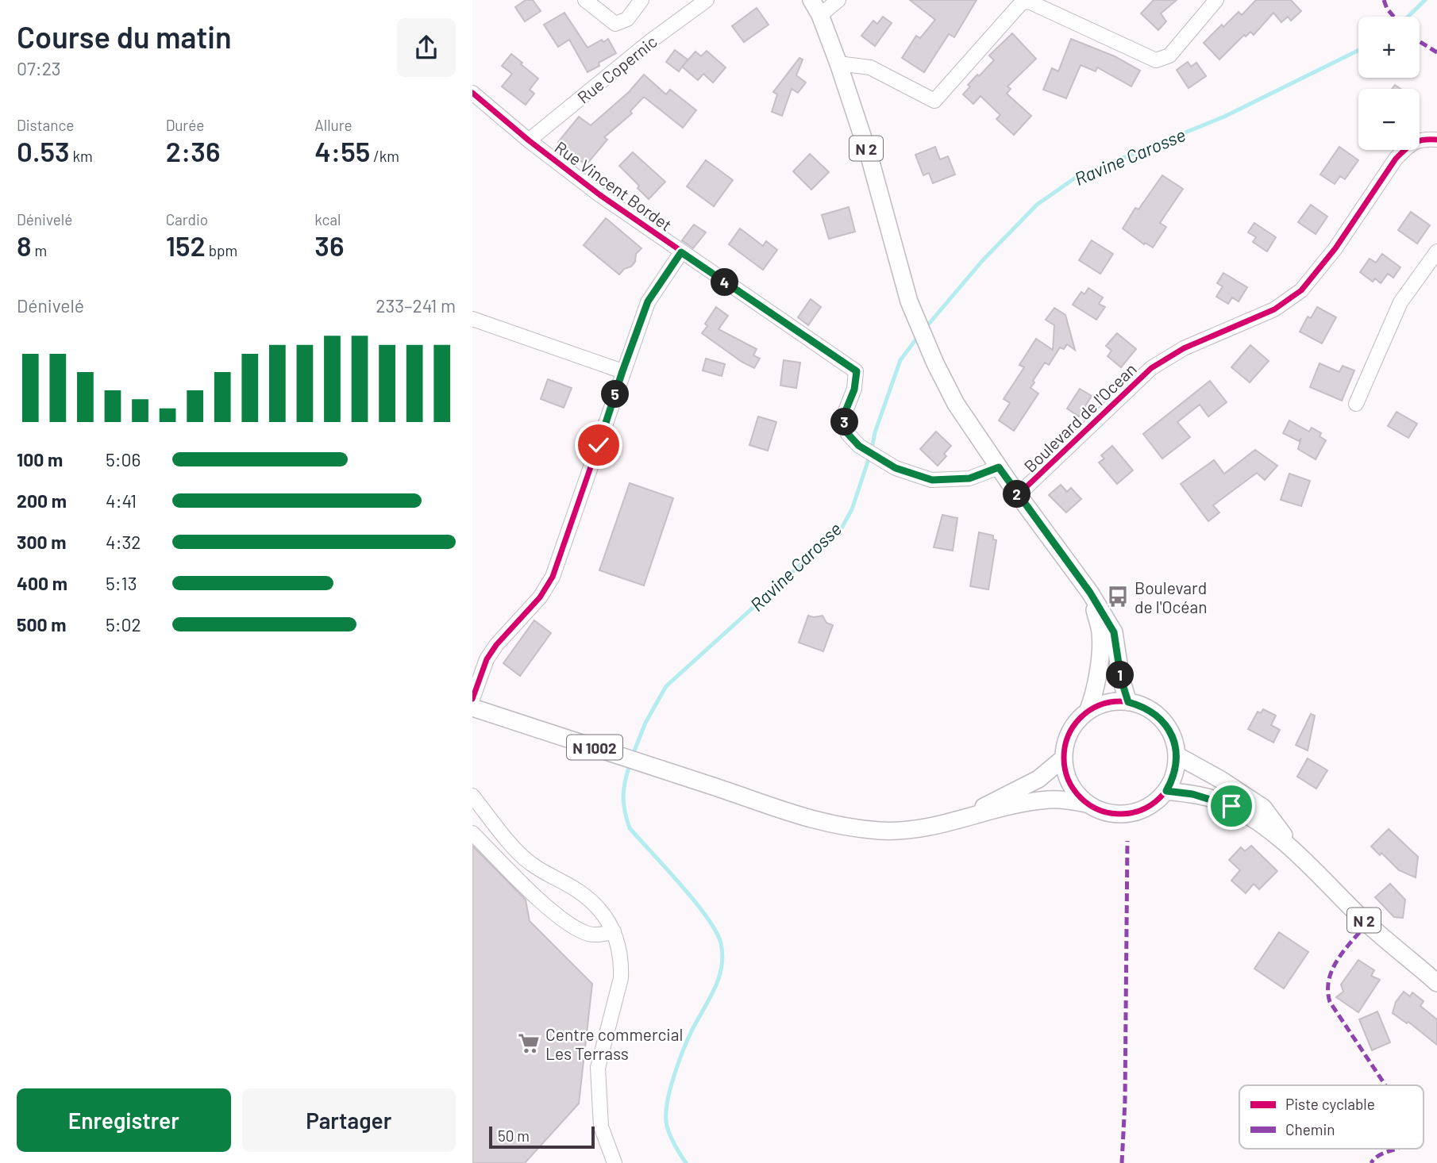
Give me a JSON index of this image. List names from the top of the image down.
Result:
{
  "streets": {
    "main road": ["N 2", "N 1002"],
    "street": ["Rue Copernic", "Rue Vincent Bordet", "Boulevard de l'Ocean"]
  },
  "crossings": [
    ["Rue Copernic", "Rue Vincent Bordet"],
    ["N 2", "Rue Vincent Bordet"],
    ["N 2", "Boulevard de l'Ocean"],
    ["N 2", "N 1002"]
  ],
  "water": ["Ravine Carosse"],
  "places": {
    "bus stop": ["Boulevard de l'Océan"],
    "supermarket": ["Centre commercial Les Terrass"]
  },
  "legend": ["Piste cyclable", "Chemin"],
  "scale_bar": "50 m",
  "page": {
    "heading": ["Course du matin", "07:23"],
    "map_buttons": ["+", "−"],
    "stats": [
      ["Distance", "0.53 km"],
      ["Durée", "2:36"],
      ["Allure", "4:55 /km"],
      ["Dénivelé", "8 m"],
      ["Cardio", "152 bpm"],
      ["kcal", "36"]
    ],
    "pins": [
      "4",
      "5",
      "3",
      "2",
      "1"
    ],
    "chart": ["Dénivelé", "233–241 m"],
    "list": [
      {
        "name": "100 m",
        "note": "5:06"
      },
      {
        "name": "200 m",
        "note": "4:41"
      },
      {
        "name": "300 m",
        "note": "4:32"
      },
      {
        "name": "400 m",
        "note": "5:13"
      },
      {
        "name": "500 m",
        "note": "5:02"
      }
    ],
    "buttons": ["Enregistrer", "Partager"],
    "scale": "50 m"
  }
}
